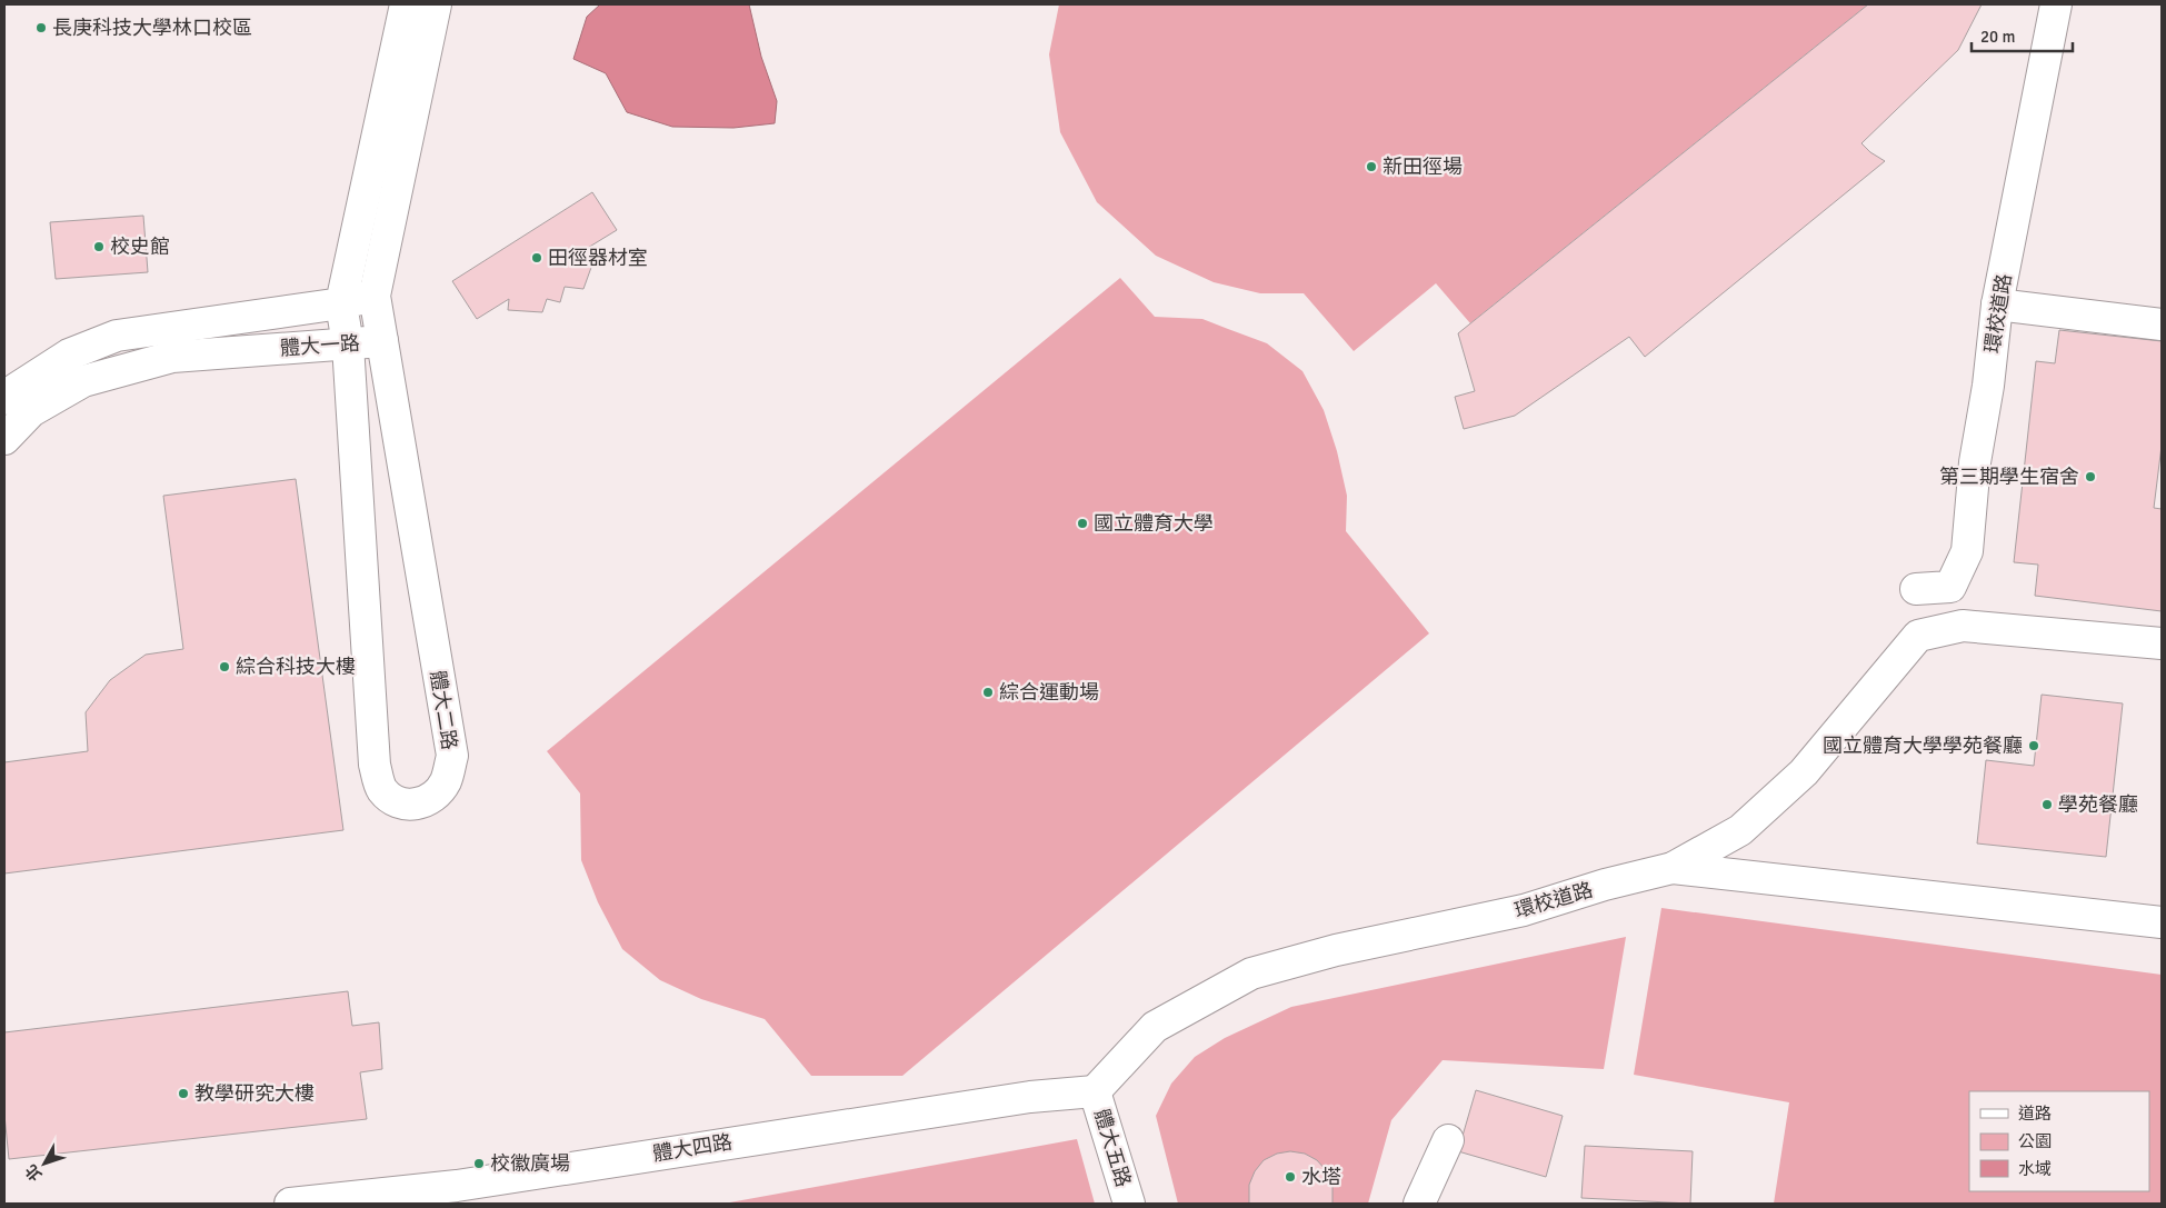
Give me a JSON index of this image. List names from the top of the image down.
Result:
{
  "streets": {
    "street": [
      "環校道路",
      "體大一路",
      "體大二路",
      "體大四路",
      "體大五路"
    ]
  },
  "crossings": [
    ["環校道路", "體大四路"],
    ["環校道路", "體大五路"],
    ["體大一路", "體大二路"],
    ["體大四路", "體大五路"]
  ],
  "places": [
    "長庚科技大學林口校區",
    "新田徑場",
    "校史館",
    "田徑器材室",
    "第三期學生宿舍",
    "國立體育大學",
    "綜合科技大樓",
    "綜合運動場",
    "國立體育大學學苑餐廳",
    "學苑餐廳",
    "教學研究大樓",
    "校徽廣場",
    "水塔"
  ],
  "legend": ["道路", "公園", "水域"],
  "scale_bar": "20 m",
  "north": "bottom left"
}
